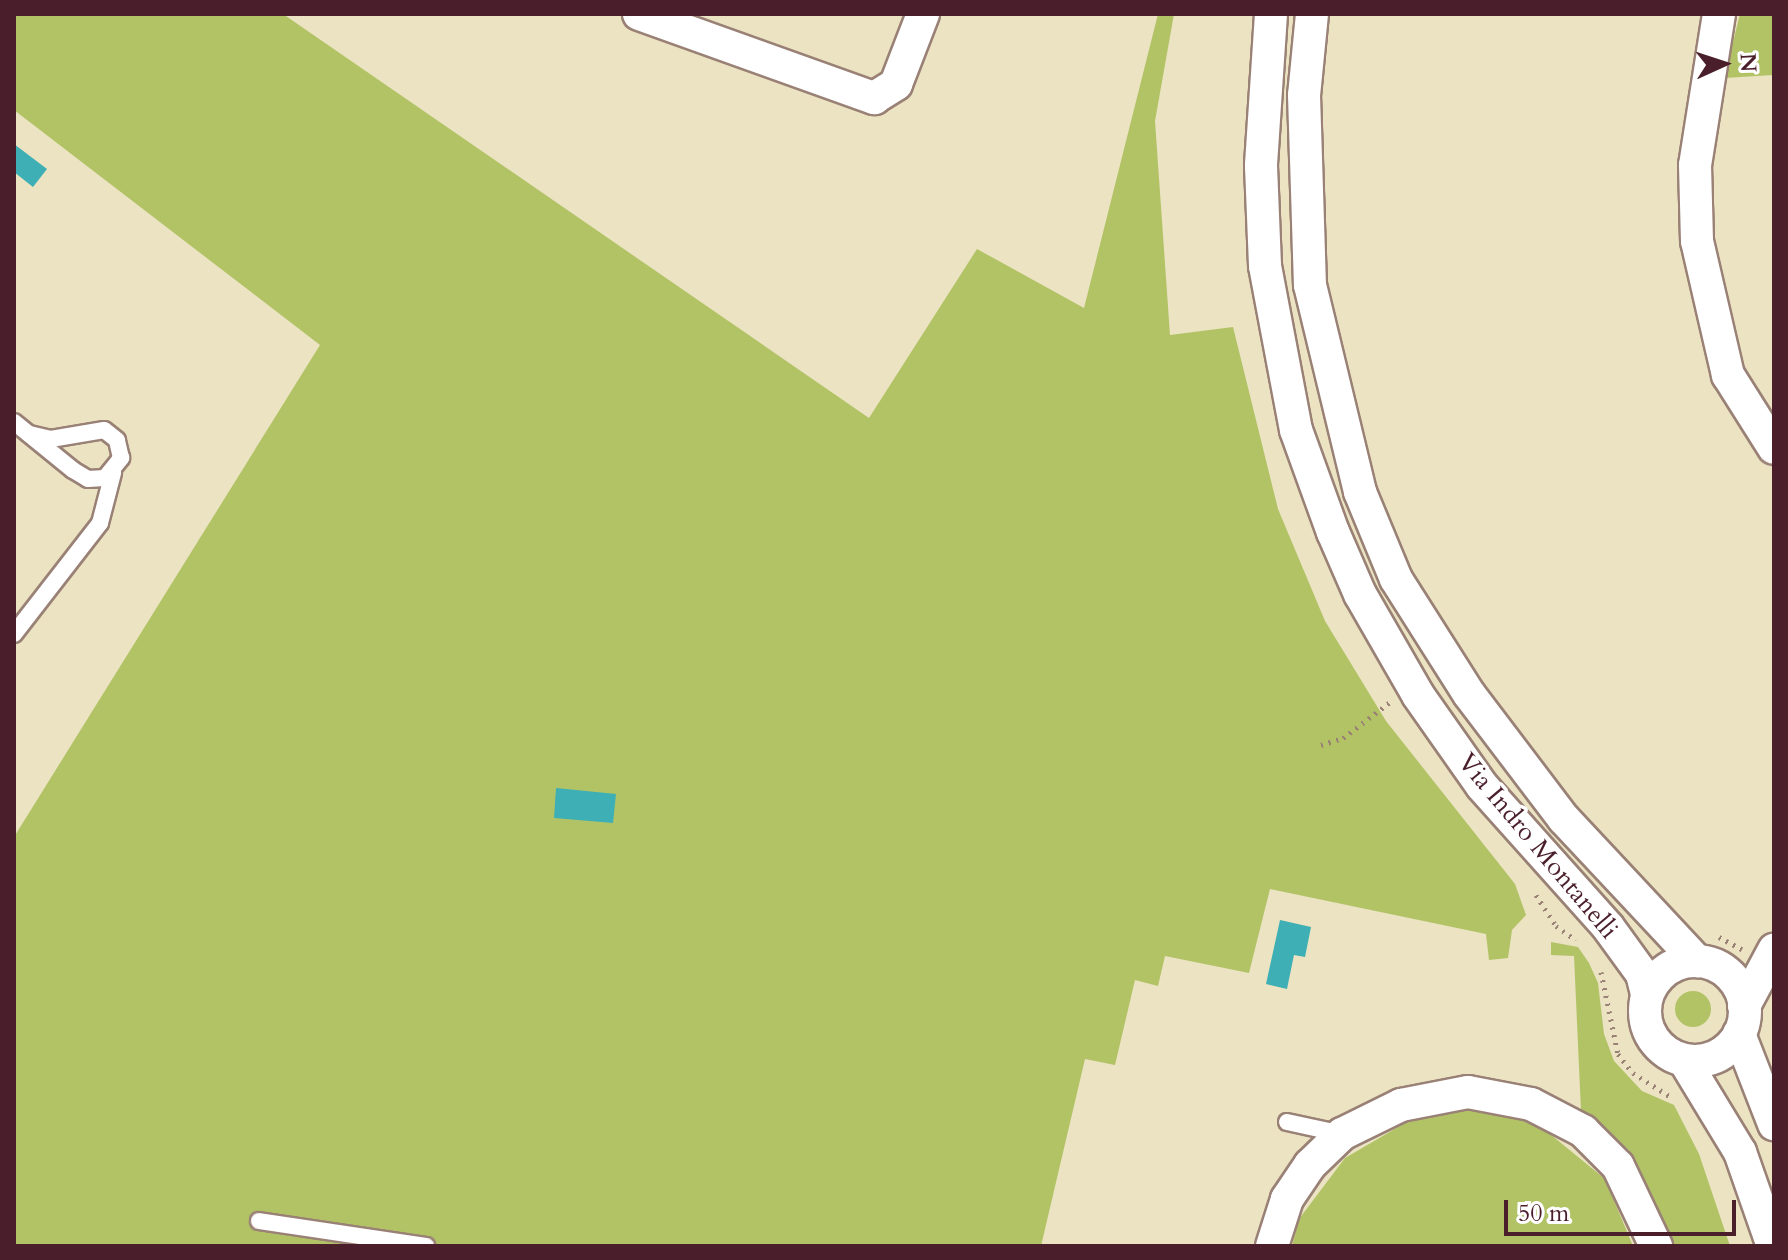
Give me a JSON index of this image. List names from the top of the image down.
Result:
{
  "streets": {
    "street": ["Via Indro Montanelli"]
  },
  "scale_bar": "50 m",
  "north": "right"
}
